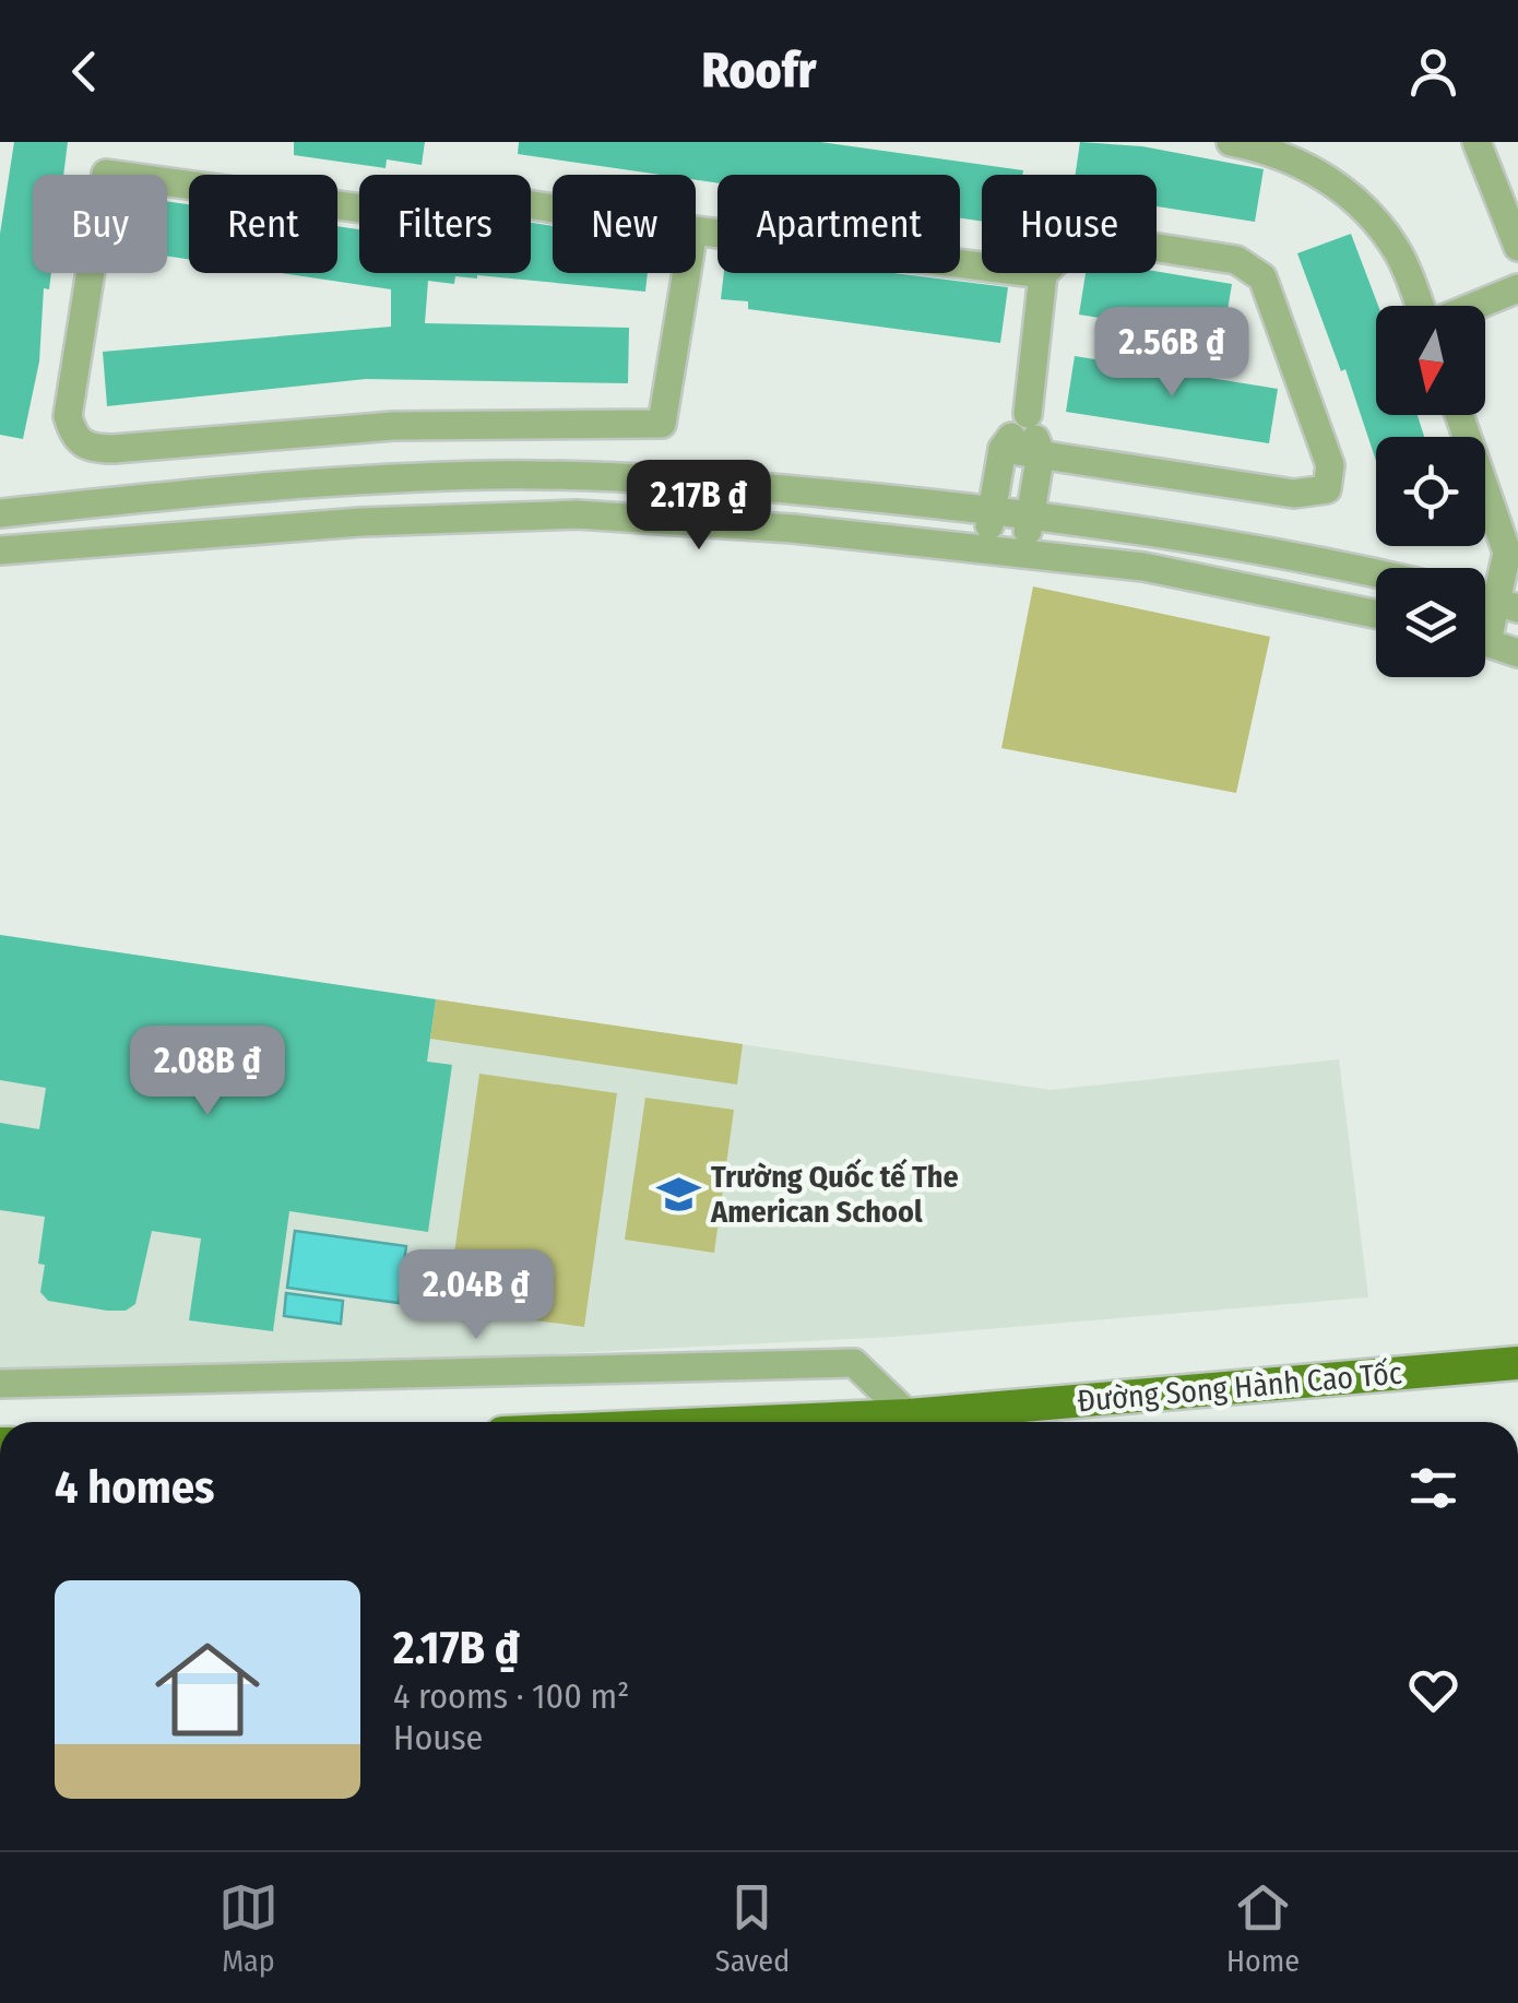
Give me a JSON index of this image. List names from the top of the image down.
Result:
{
  "streets": {
    "main road": ["Đường Song Hành Cao Tốc"]
  },
  "places": {
    "school or university": ["Trường Quốc tế The American School"]
  },
  "north": "bottom",
  "page": {
    "header": "Roofr",
    "chip": [
      "Buy",
      "Rent",
      "Filters",
      "New",
      "Apartment",
      "House"
    ],
    "price": [
      "2.56B ₫",
      "2.17B ₫",
      "2.08B ₫",
      "2.04B ₫"
    ],
    "heading": "4 homes",
    "list": [
      {
        "name": "2.17B ₫",
        "note": "4 rooms · 100 m² · House"
      }
    ],
    "tabs": ["Map", "Saved", "Home"]
  }
}
